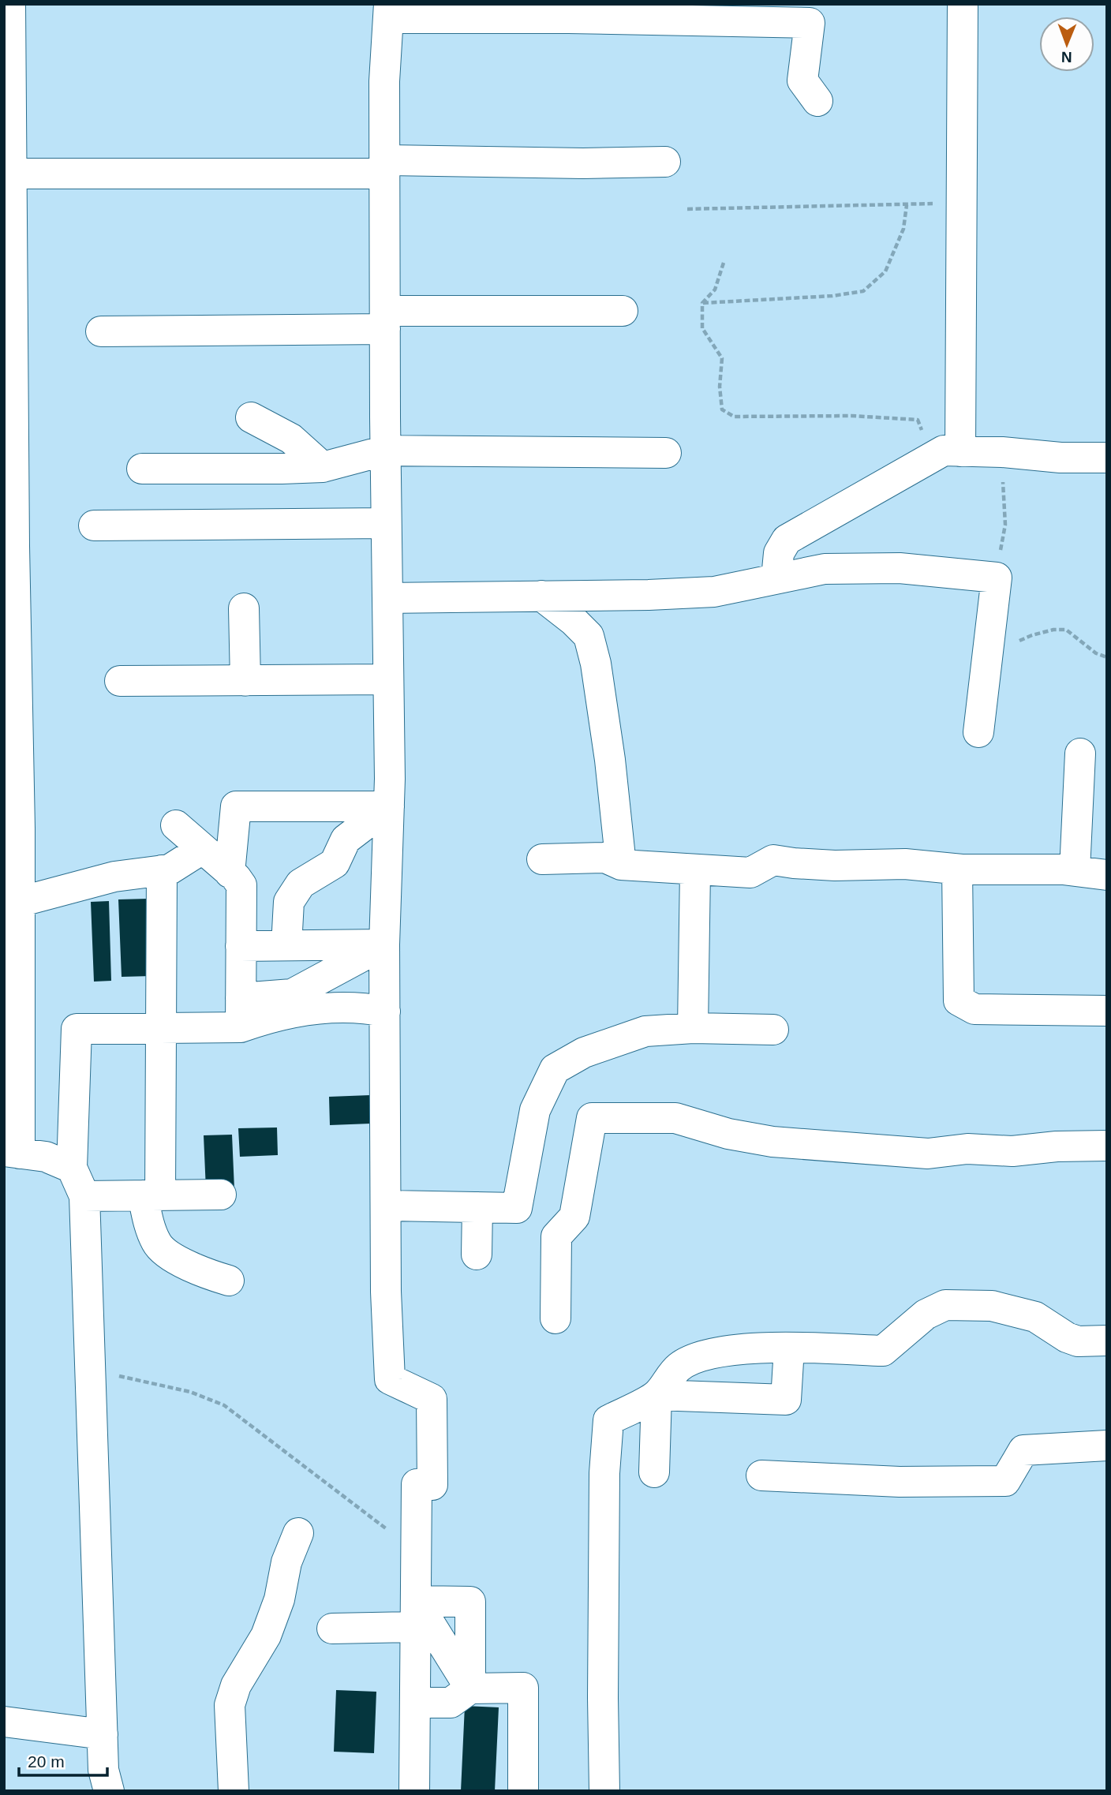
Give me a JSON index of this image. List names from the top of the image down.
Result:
{
  "scale_bar": "20 m",
  "north": "bottom"
}
